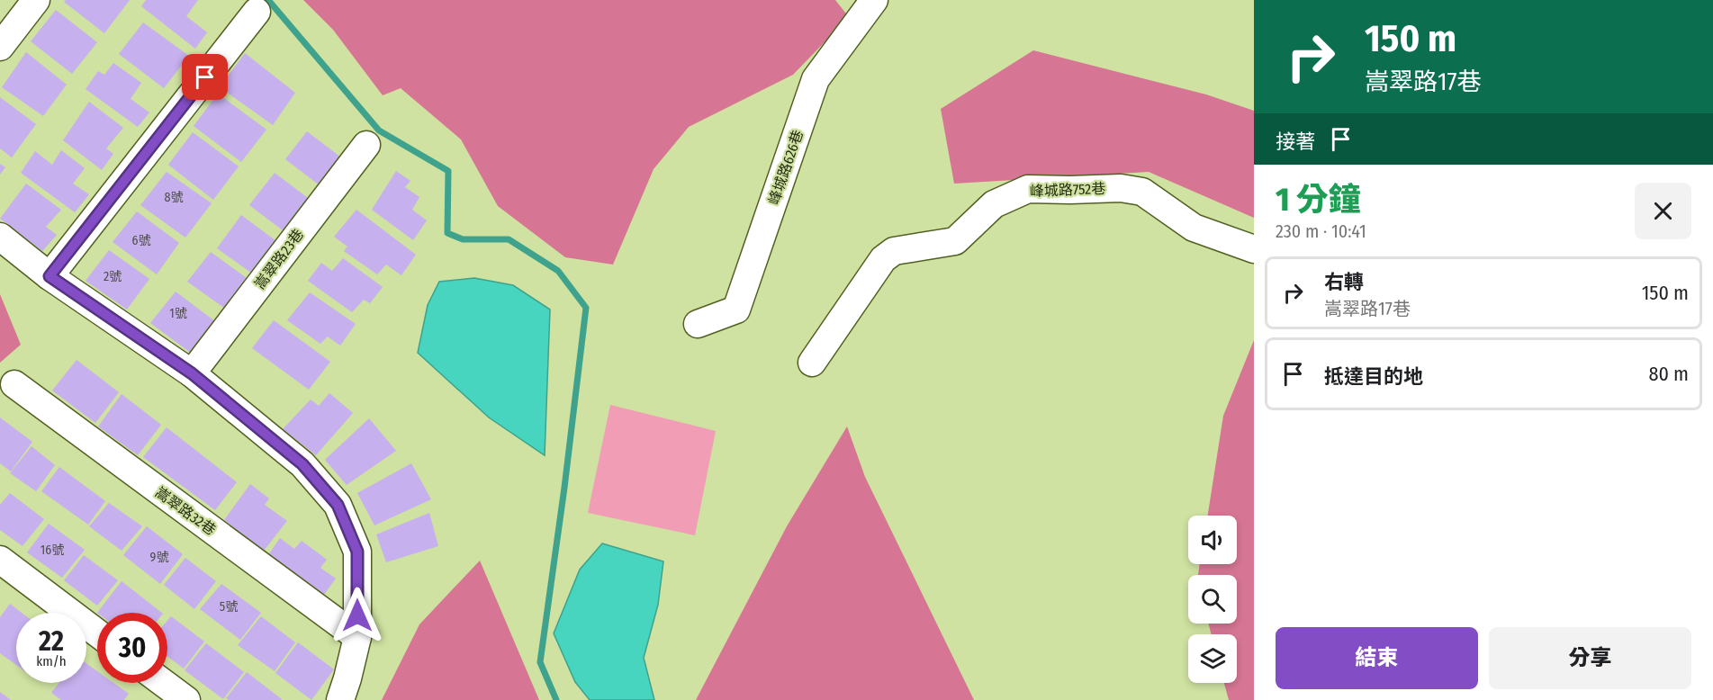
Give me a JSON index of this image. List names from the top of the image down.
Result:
{
  "streets": {
    "street": [
      "峰城路626巷",
      "峰城路752巷",
      "嵩翠路23巷",
      "嵩翠路32巷"
    ]
  },
  "house_numbers": [
    "8號",
    "6號",
    "2號",
    "1號",
    "16號",
    "9號",
    "5號"
  ],
  "page": {
    "turn": ["150 m", "嵩翠路17巷"],
    "then": "接著",
    "heading": ["1 分鐘", "230 m · 10:41"],
    "list": [
      {
        "name": "右轉",
        "note": "嵩翠路17巷",
        "value": "150 m"
      },
      {
        "name": "抵達目的地",
        "value": "80 m"
      }
    ],
    "speed": "22 km/h",
    "limit": "30",
    "buttons": ["結束", "分享"]
  }
}
